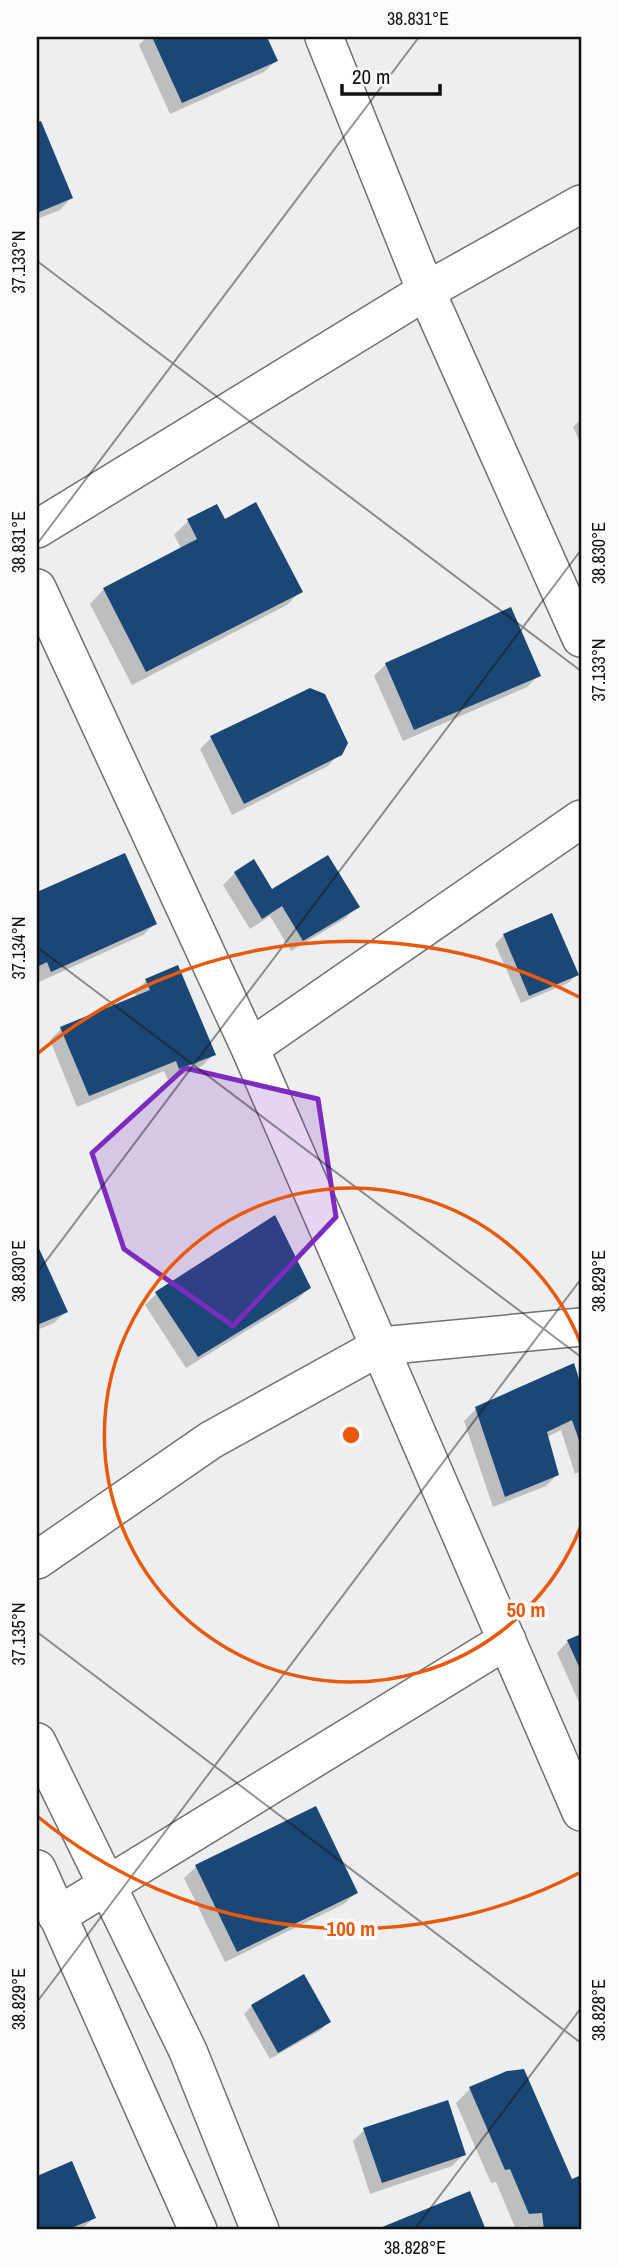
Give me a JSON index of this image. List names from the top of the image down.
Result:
{
  "scale_bar": "20 m",
  "coordinates": [
    "38.831°E",
    "37.133°N",
    "38.830°E",
    "37.134°N",
    "38.829°E",
    "37.135°N",
    "38.828°E"
  ],
  "rings": ["50 m", "100 m"]
}
